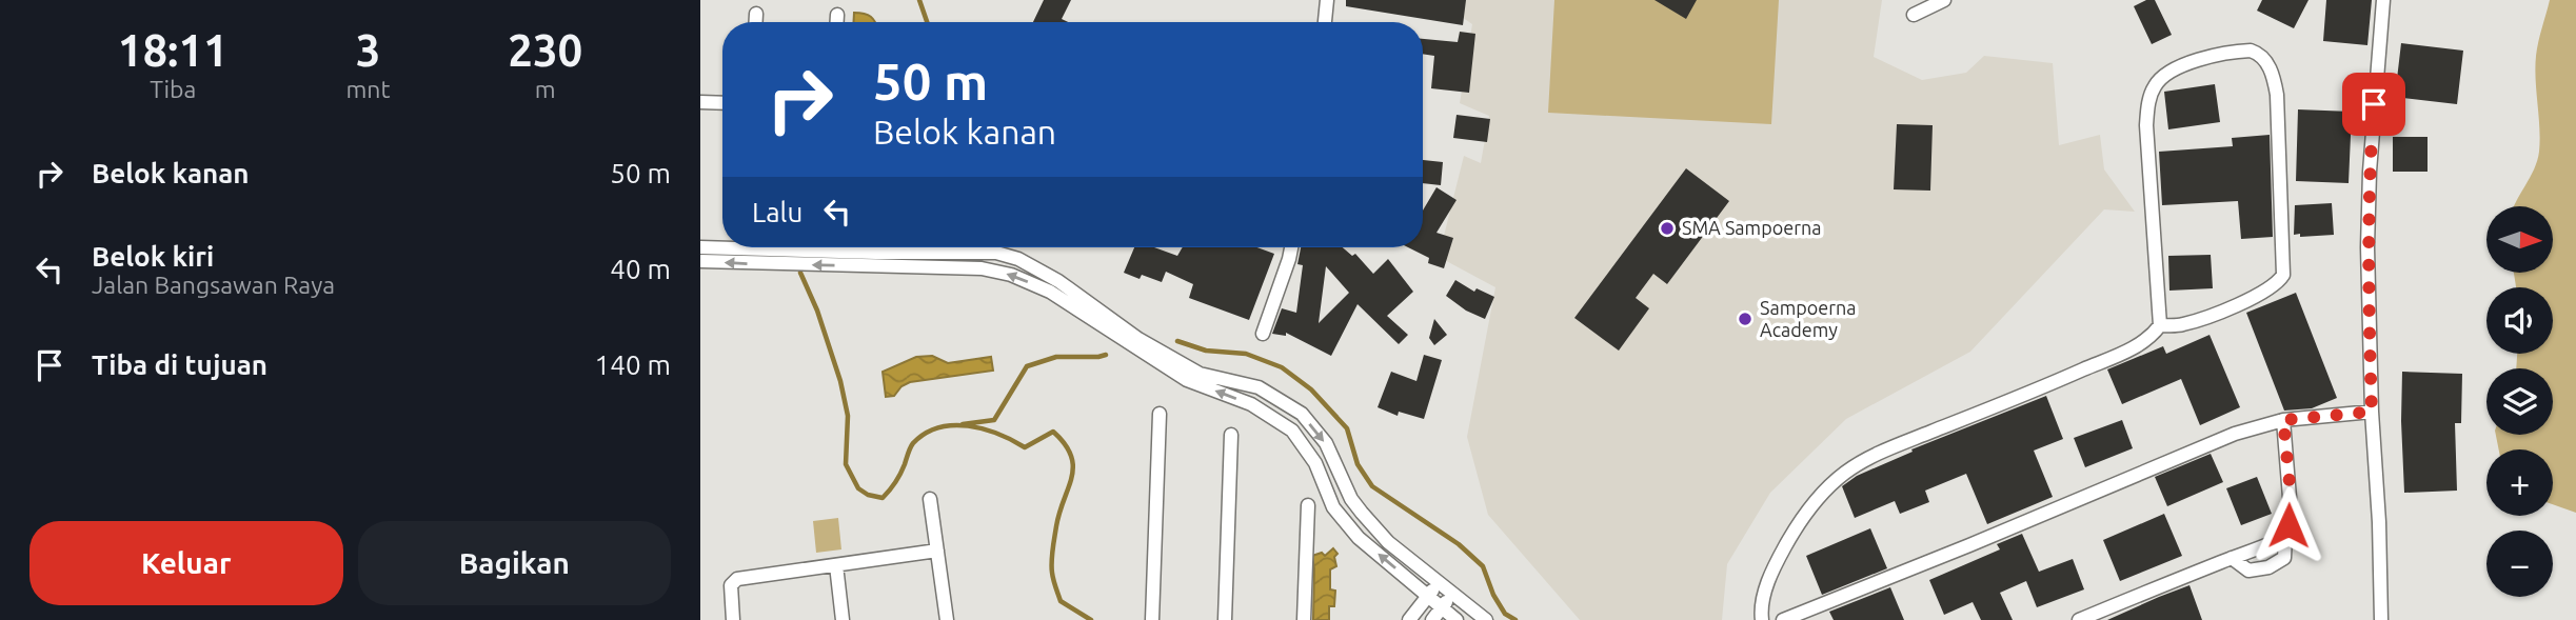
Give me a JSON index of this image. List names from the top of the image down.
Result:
{
  "places": ["SMA Sampoerna", "Sampoerna Academy"],
  "north": "right",
  "page": {
    "eta": [
      "18:11",
      "Tiba",
      "3",
      "mnt",
      "230",
      "m"
    ],
    "turn": ["50 m", "Belok kanan"],
    "list": [
      {
        "name": "Belok kanan",
        "value": "50 m"
      },
      {
        "name": "Belok kiri",
        "note": "Jalan Bangsawan Raya",
        "value": "40 m"
      },
      {
        "name": "Tiba di tujuan",
        "value": "140 m"
      }
    ],
    "then": "Lalu",
    "map_buttons": ["+", "−"],
    "buttons": ["Keluar", "Bagikan"]
  }
}
